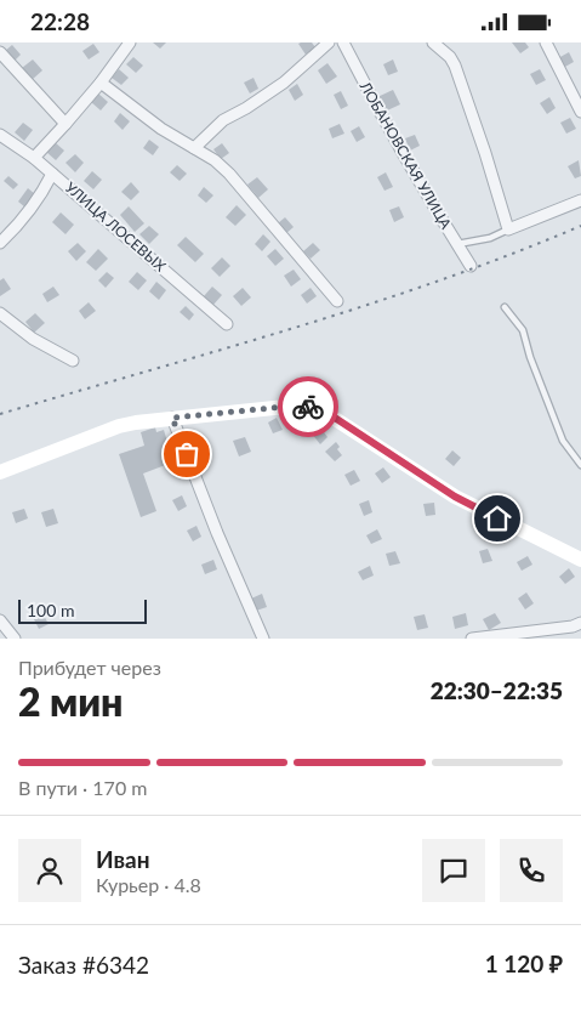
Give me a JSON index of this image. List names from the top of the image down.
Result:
{
  "streets": {
    "street": ["ЛОБАНОВСКАЯ УЛИЦА", "УЛИЦА ЛОСЕВЫХ"]
  },
  "scale_bar": "100 m",
  "page": {
    "status": "22:28",
    "scale": "100 m",
    "heading": ["2 мин", "Прибудет через", "22:30–22:35"],
    "panel": [
      "Иван",
      "Курьер · 4.8",
      "Заказ #6342",
      "1 120 ₽"
    ],
    "bar": "В пути · 170 m"
  }
}
